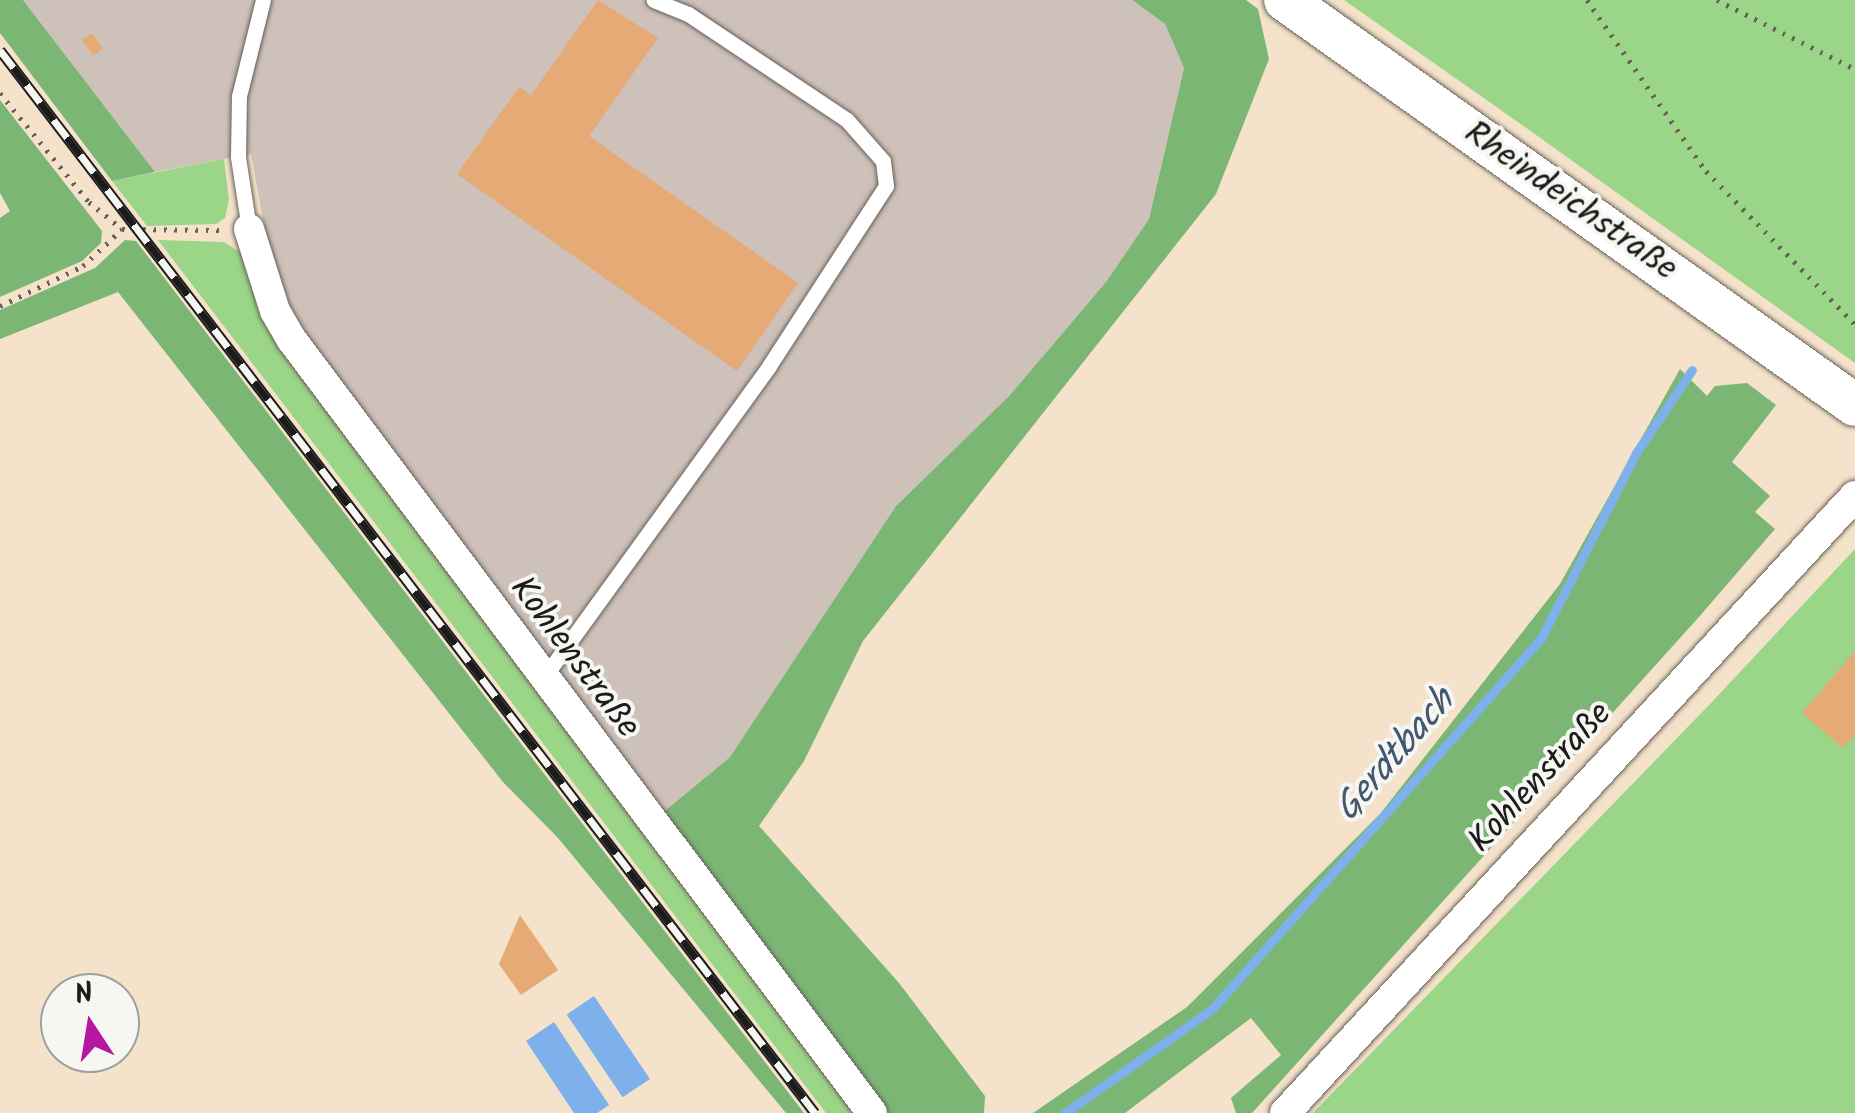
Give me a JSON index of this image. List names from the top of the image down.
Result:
{
  "streets": {
    "main road": ["Rheindeichstraße"],
    "street": ["Kohlenstraße"]
  },
  "water": ["Gerdtbach"],
  "north": "top"
}
